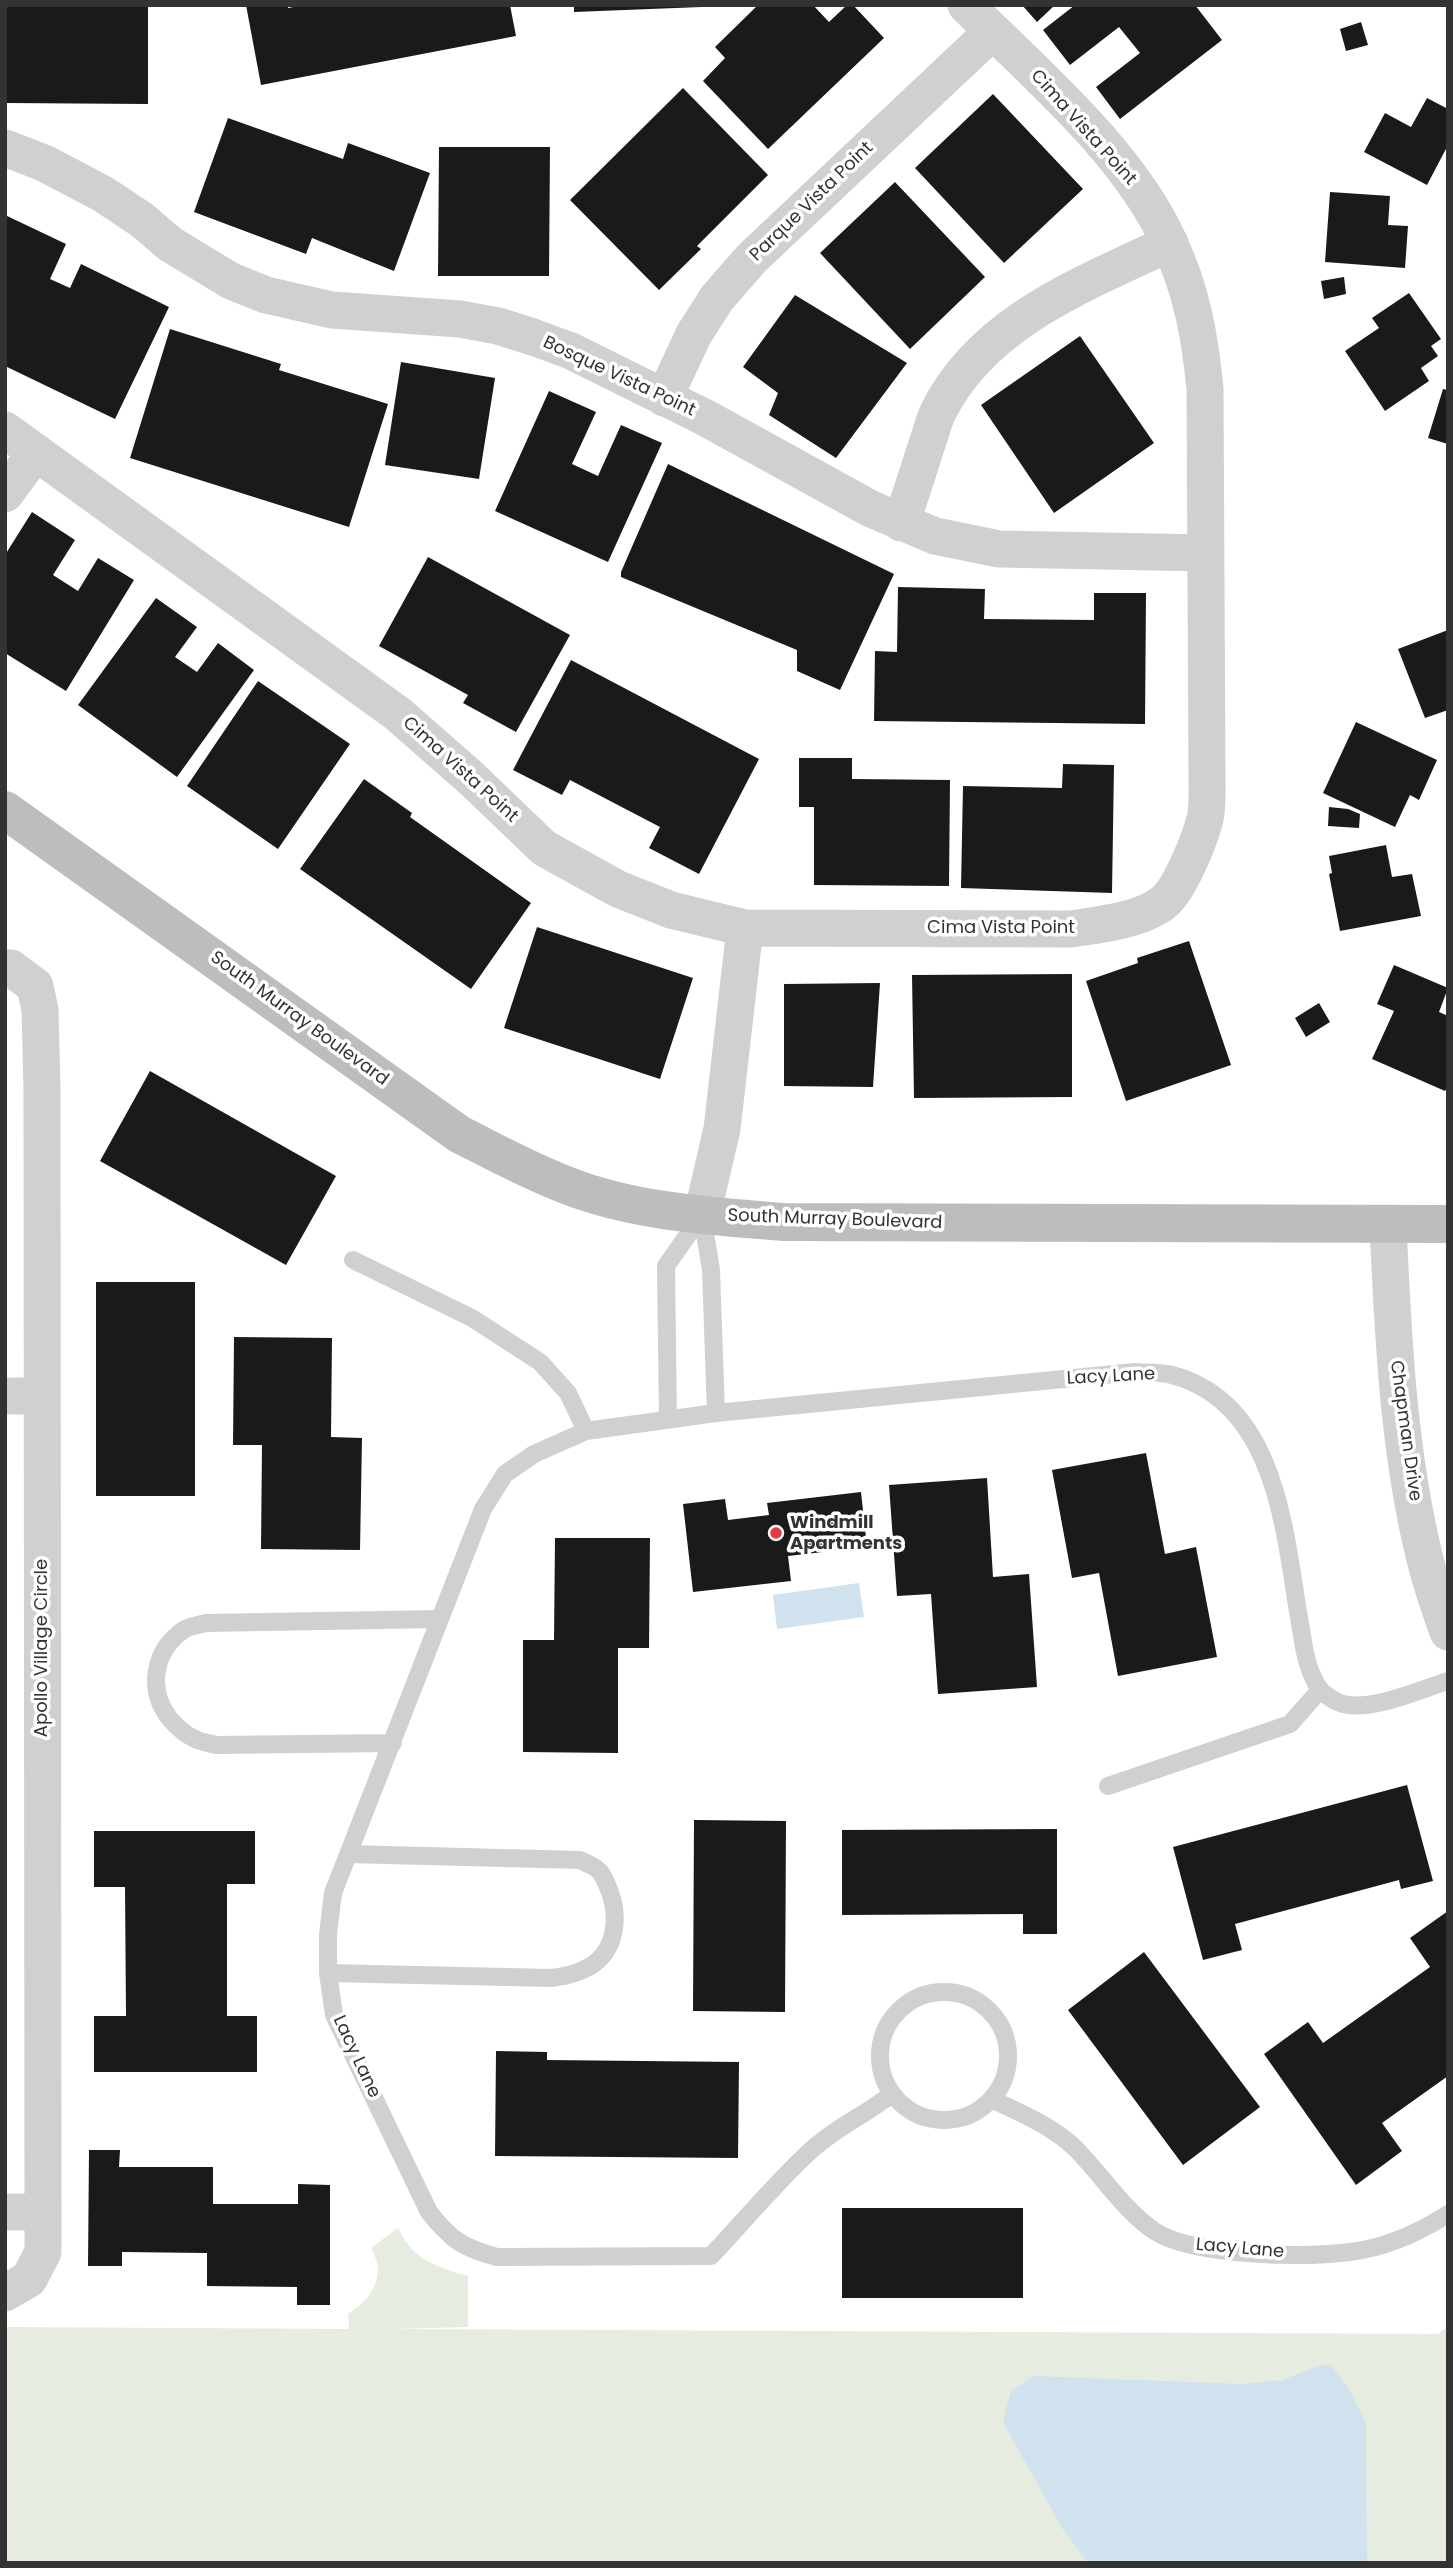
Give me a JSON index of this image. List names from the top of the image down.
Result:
{
  "streets": {
    "main road": ["South Murray Boulevard"],
    "street": [
      "Cima Vista Point",
      "Parque Vista Point",
      "Bosque Vista Point",
      "Chapman Drive",
      "Apollo Village Circle"
    ],
    "lane": ["Lacy Lane"]
  },
  "crossings": [
    ["Cima Vista Point", "Parque Vista Point"],
    ["Cima Vista Point", "Bosque Vista Point"],
    ["Parque Vista Point", "Bosque Vista Point"],
    ["South Murray Boulevard", "Chapman Drive"]
  ],
  "places": ["Windmill Apartments"]
}
